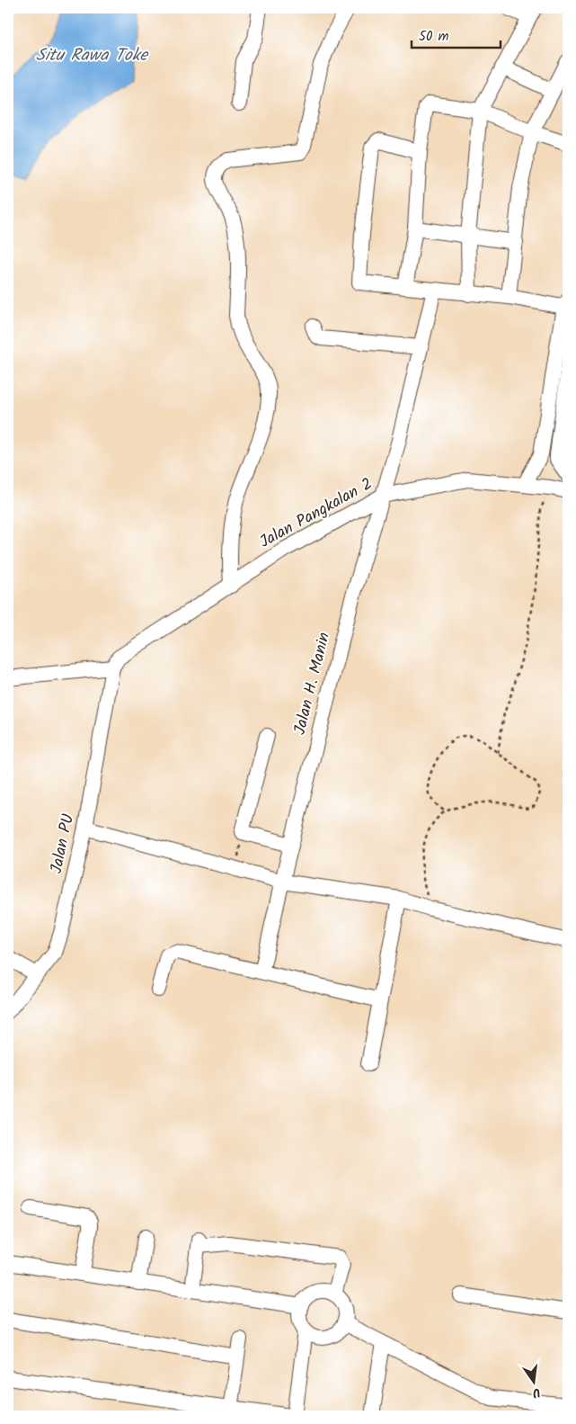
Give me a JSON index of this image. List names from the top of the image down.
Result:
{
  "streets": {
    "street": ["Jalan Pangkalan 2", "Jalan H. Manin", "Jalan PU"]
  },
  "crossings": [
    ["Jalan Pangkalan 2", "Jalan H. Manin"],
    ["Jalan Pangkalan 2", "Jalan PU"]
  ],
  "water": ["Situ Rawa Toke"],
  "scale_bar": "50 m",
  "north": "bottom"
}
